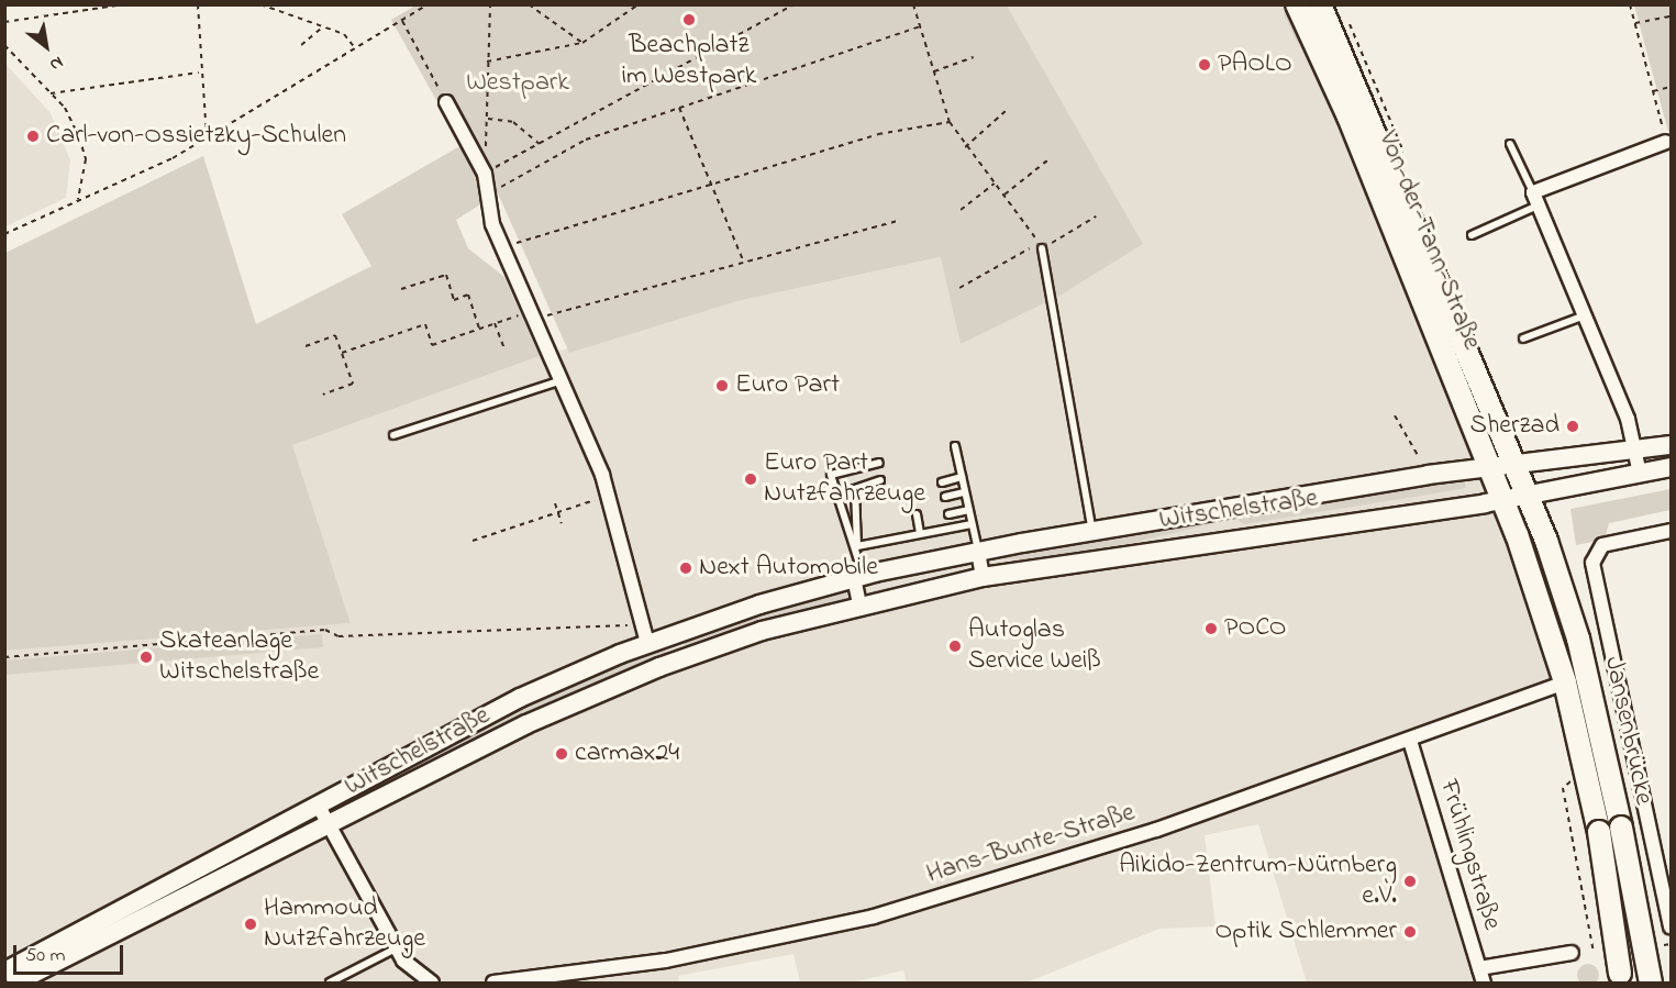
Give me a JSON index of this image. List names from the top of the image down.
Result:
{
  "streets": {
    "main road": ["Von-der-Tann-Straße", "Jansenbrücke"],
    "street": ["Witschelstraße", "Hans-Bunte-Straße", "Frühlingstraße"]
  },
  "crossings": [
    ["Von-der-Tann-Straße", "Witschelstraße"],
    ["Von-der-Tann-Straße", "Jansenbrücke"],
    ["Witschelstraße", "Jansenbrücke"],
    ["Jansenbrücke", "Hans-Bunte-Straße"],
    ["Hans-Bunte-Straße", "Frühlingstraße"]
  ],
  "parks": ["Westpark"],
  "places": [
    "Beachplatz im Westpark",
    "PAOLO",
    "Carl-von-Ossietzky-Schulen",
    "Euro Part",
    "Sherzad",
    "Euro Part Nutzfahrzeuge",
    "Next Automobile",
    "POCO",
    "Autoglas Service Weiß",
    "Skateanlage Witschelstraße",
    "carmax24",
    "Aikido-Zentrum-Nürnberg e.V.",
    "Hammoud Nutzfahrzeuge",
    "Optik Schlemmer"
  ],
  "scale_bar": "50 m",
  "north": "bottom right"
}
